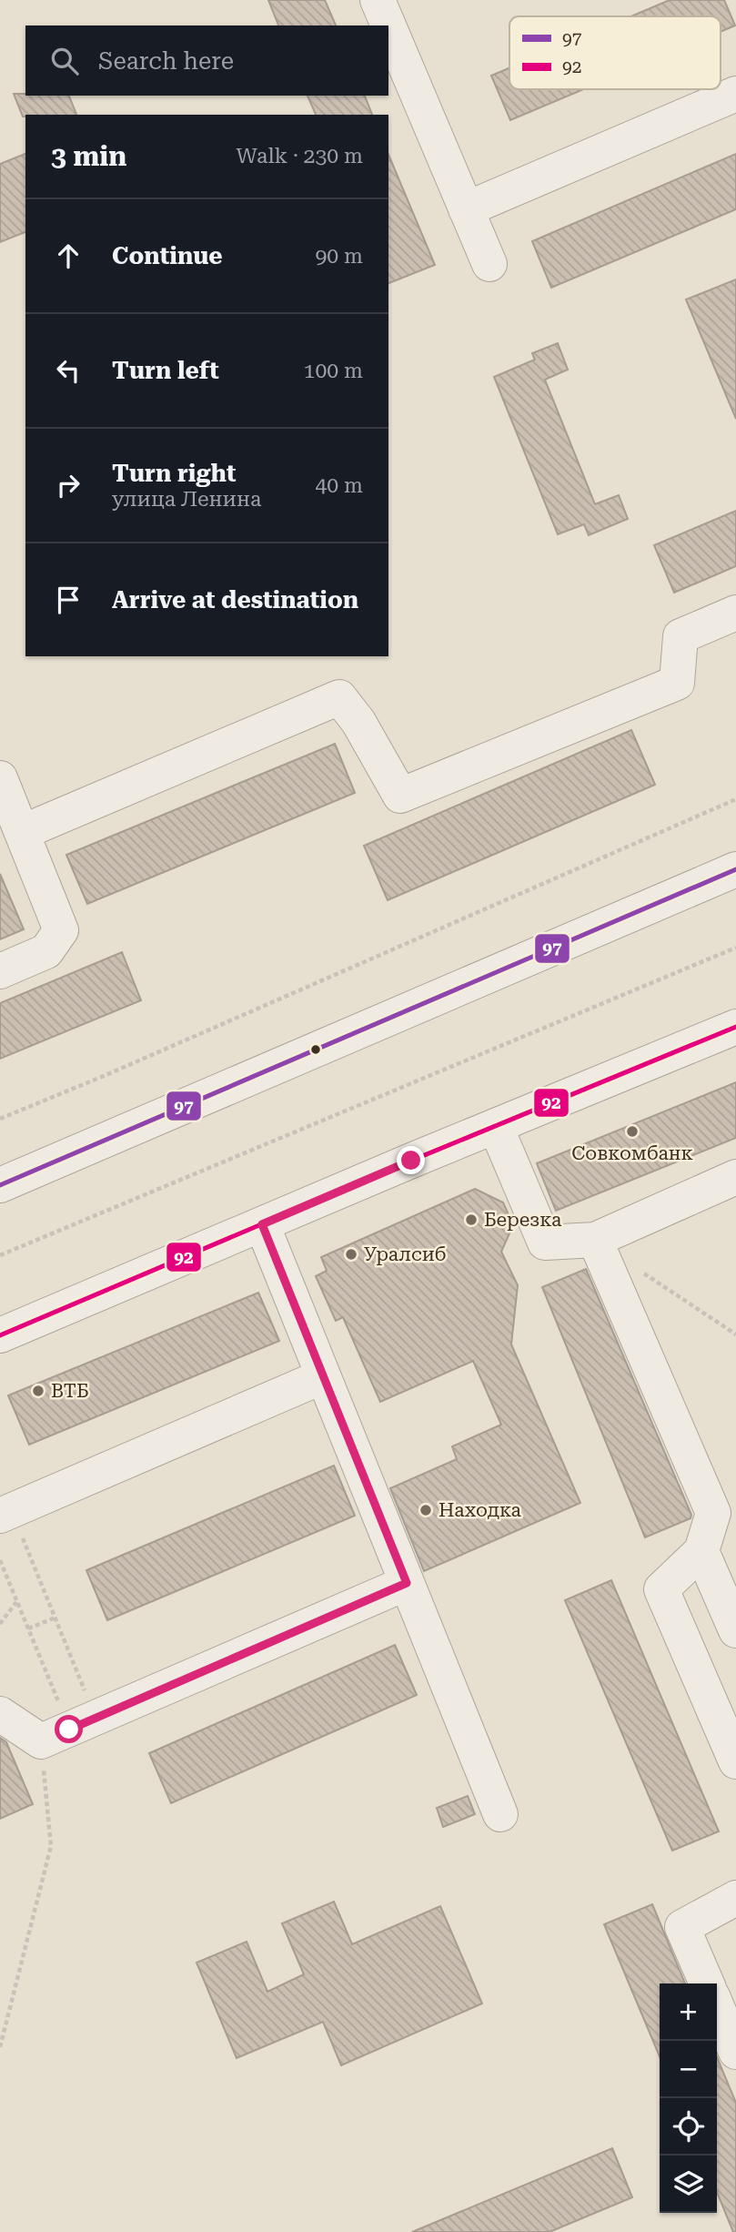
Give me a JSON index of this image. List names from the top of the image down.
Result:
{
  "places": [
    "Совкомбанк",
    "Березка",
    "Уралсиб",
    "ВТБ",
    "Находка"
  ],
  "lines": ["transit line 97", "transit line 92"],
  "legend": ["97", "92"],
  "page": {
    "search": "Search here",
    "heading": ["3 min", "Walk · 230 m"],
    "list": [
      ["Continue", "90 m"],
      ["Turn left", "100 m"],
      ["Turn right", "улица Ленина", "40 m"],
      "Arrive at destination"
    ],
    "map_buttons": ["+", "−"]
  }
}
